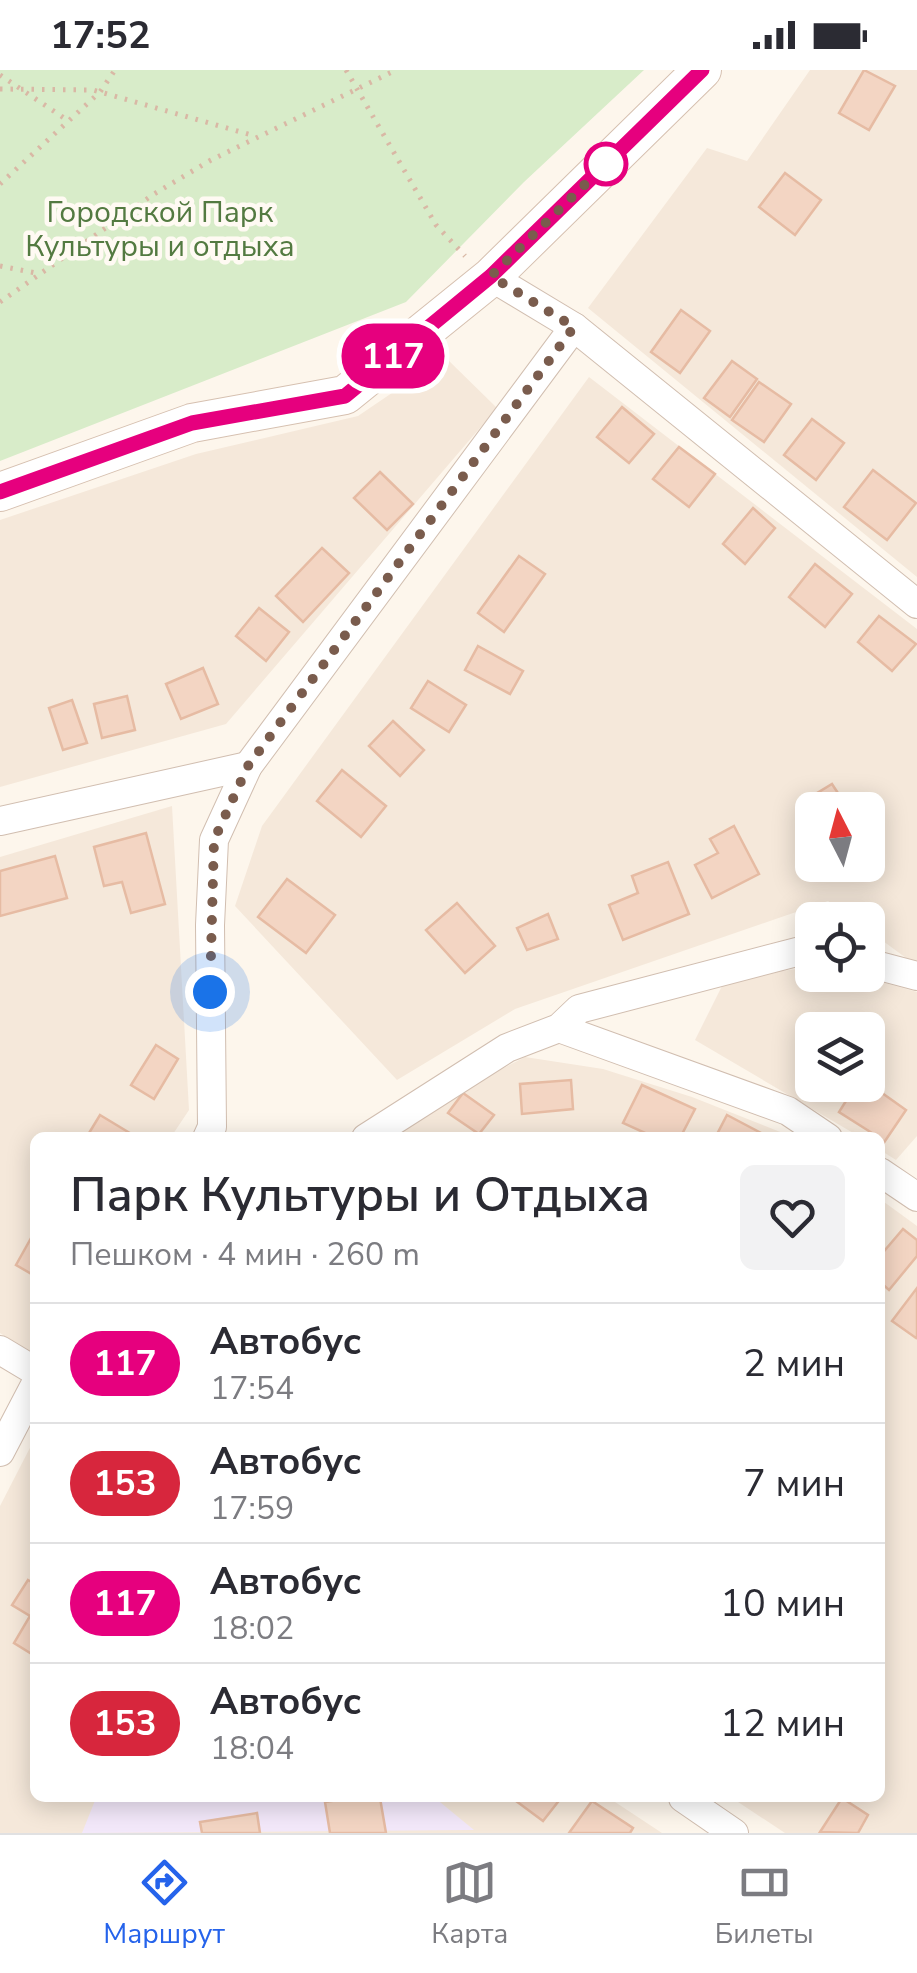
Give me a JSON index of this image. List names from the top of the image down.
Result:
{
  "parks": ["Городской Парк Культуры и отдыха"],
  "lines": ["bus line 117"],
  "north": "top",
  "page": {
    "status": "17:52",
    "on_map": "117",
    "heading": ["Парк Культуры и Отдыха", "Пешком · 4 мин · 260 m"],
    "list": [
      {
        "mark": "117",
        "name": "Автобус",
        "note": "17:54",
        "value": "2 мин"
      },
      {
        "mark": "153",
        "name": "Автобус",
        "note": "17:59",
        "value": "7 мин"
      },
      {
        "mark": "117",
        "name": "Автобус",
        "note": "18:02",
        "value": "10 мин"
      },
      {
        "mark": "153",
        "name": "Автобус",
        "note": "18:04",
        "value": "12 мин"
      }
    ],
    "tabs": ["Маршрут", "Карта", "Билеты"]
  }
}
